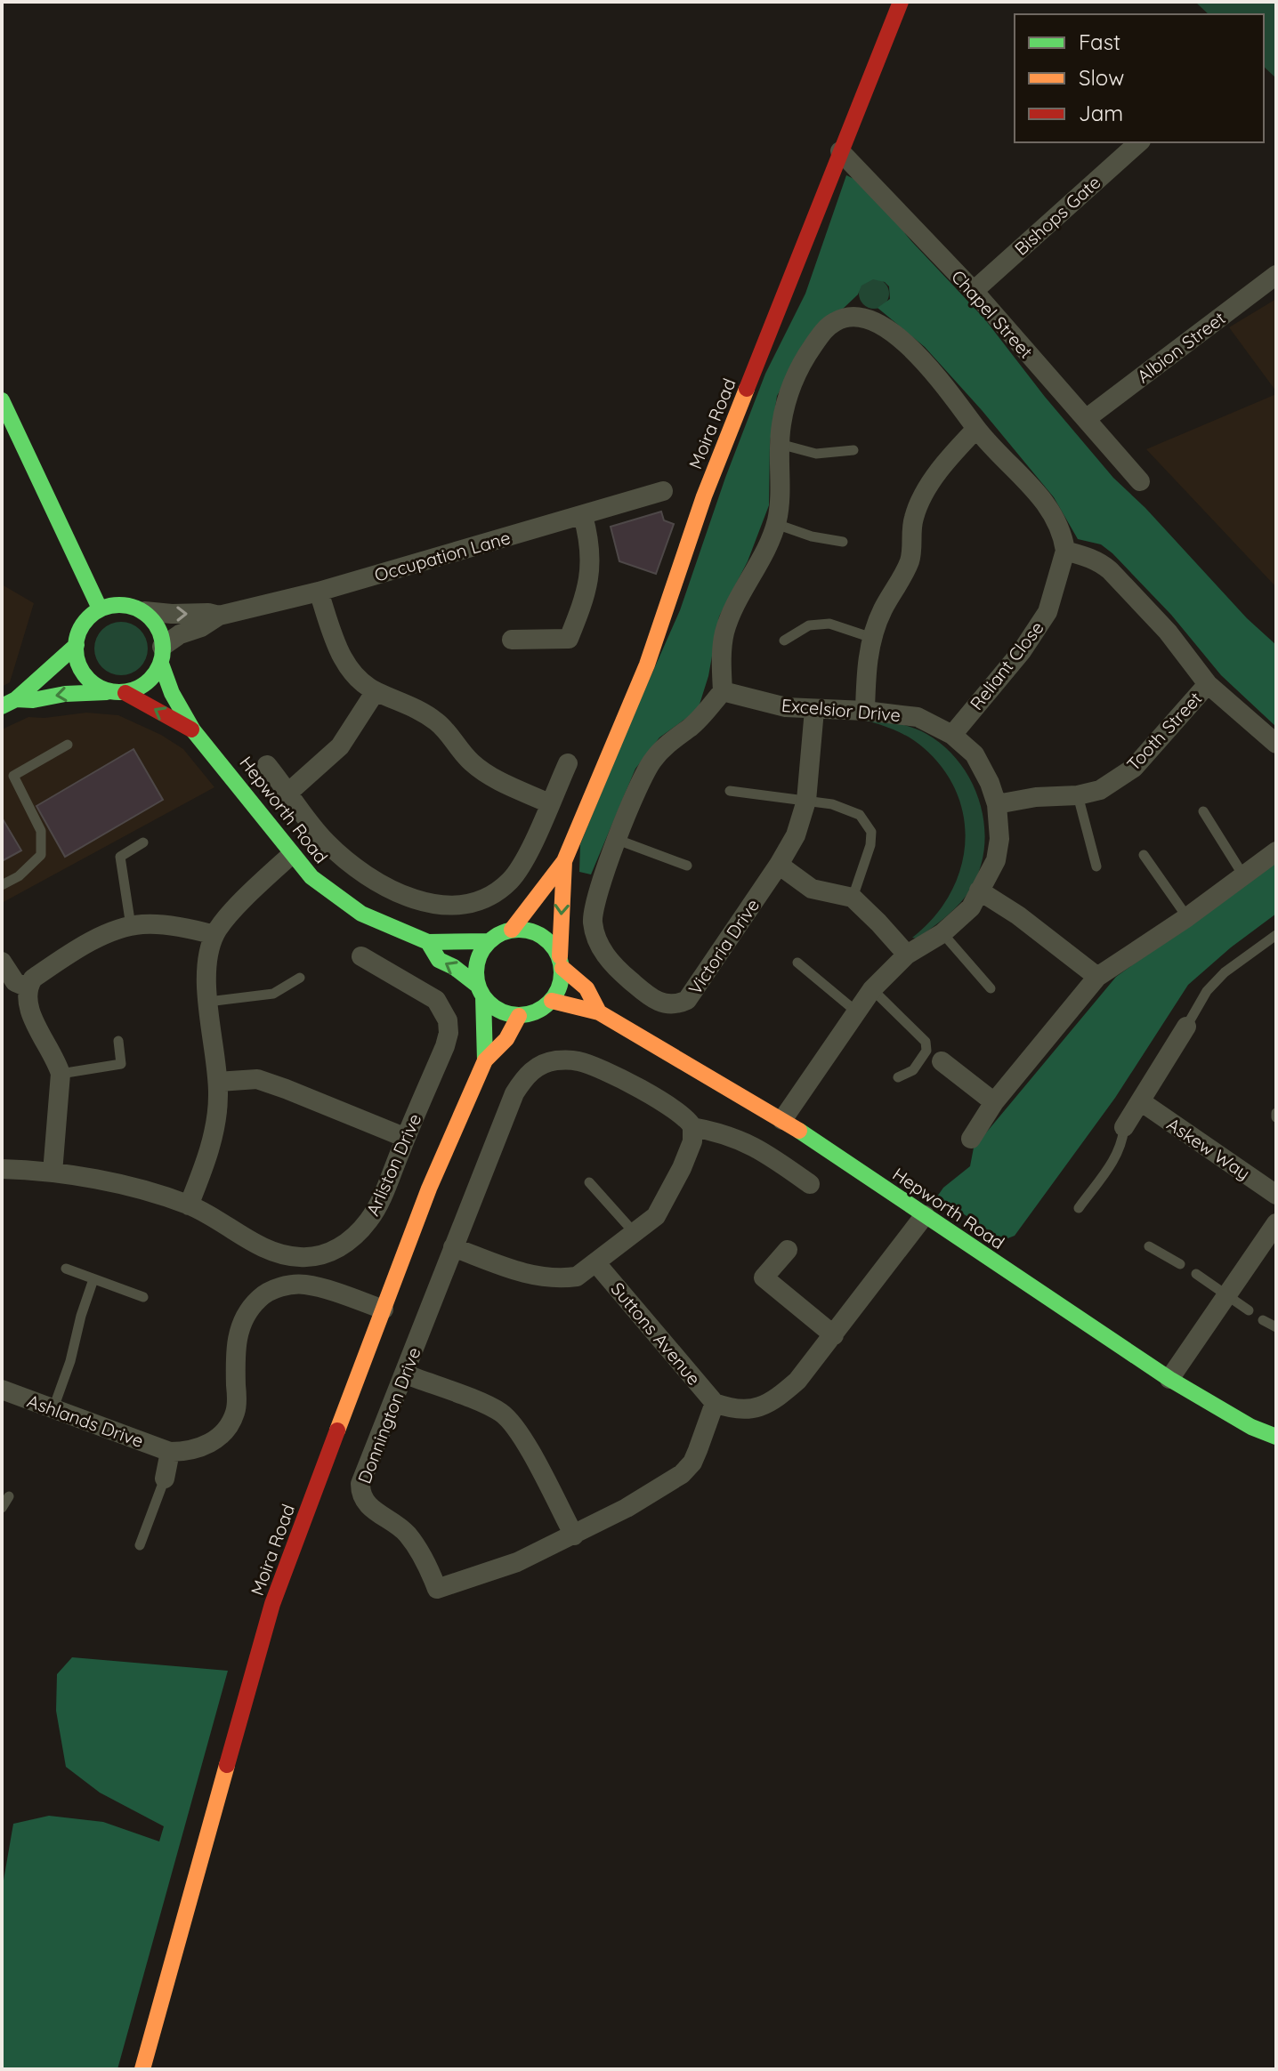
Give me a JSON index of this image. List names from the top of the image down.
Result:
{
  "streets": {
    "street": [
      "Bishops Gate",
      "Chapel Street",
      "Albion Street",
      "Moira Road",
      "Occupation Lane",
      "Reliant Close",
      "Excelsior Drive",
      "Tooth Street",
      "Hepworth Road",
      "Victoria Drive",
      "Askew Way",
      "Arliston Drive",
      "Suttons Avenue",
      "Donnington Drive",
      "Ashlands Drive"
    ]
  },
  "crossings": [
    ["Bishops Gate", "Chapel Street"],
    ["Chapel Street", "Albion Street"],
    ["Chapel Street", "Moira Road"],
    ["Moira Road", "Hepworth Road"],
    ["Reliant Close", "Excelsior Drive"],
    ["Excelsior Drive", "Tooth Street"],
    ["Excelsior Drive", "Hepworth Road"],
    ["Excelsior Drive", "Victoria Drive"],
    ["Suttons Avenue", "Donnington Drive"]
  ],
  "legend": ["Fast", "Slow", "Jam"]
}
